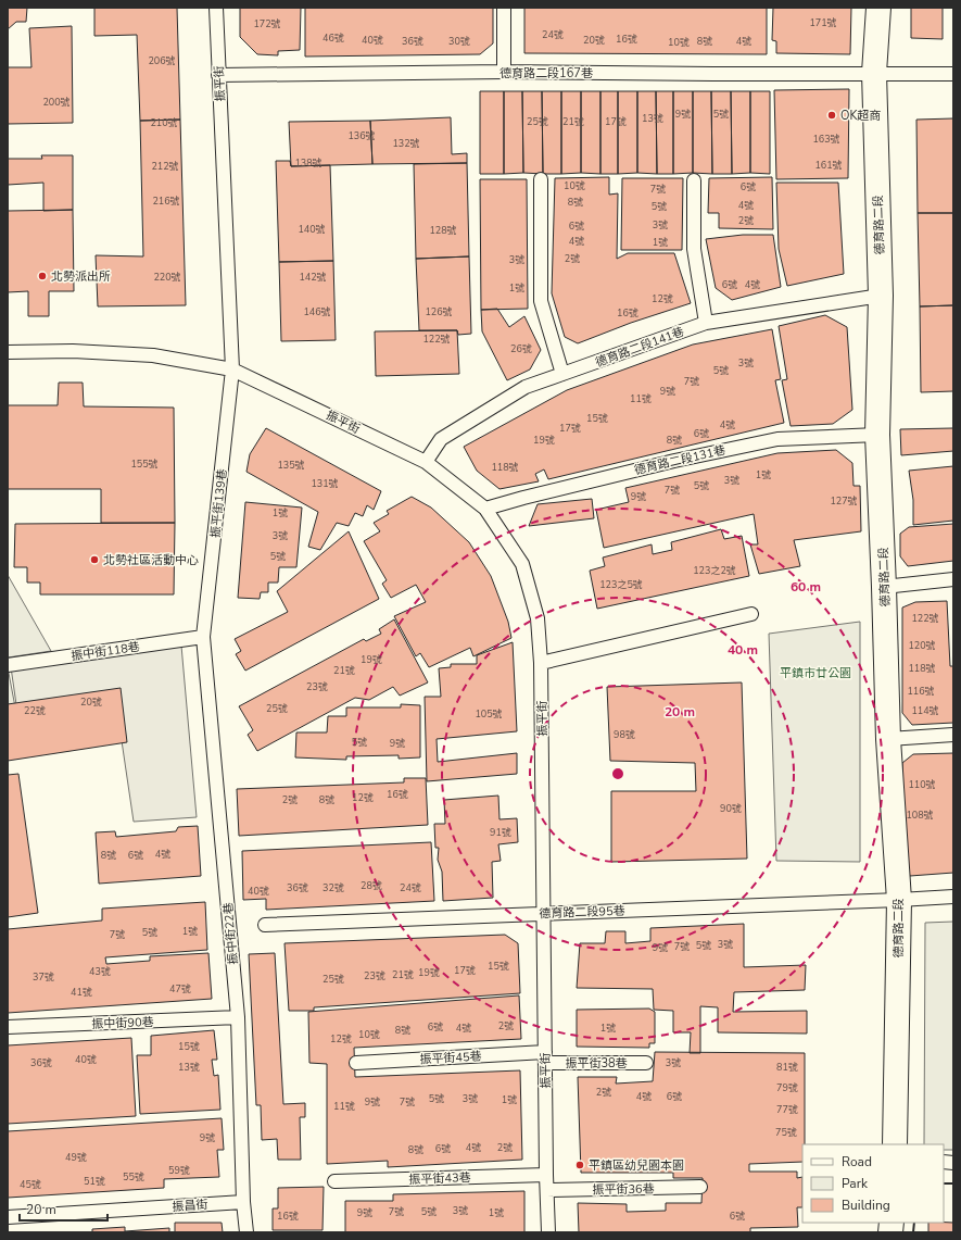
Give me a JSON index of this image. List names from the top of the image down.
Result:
{
  "streets": {
    "street": ["德育路二段"],
    "lane": [
      "德育路二段167巷",
      "振平街",
      "德育路二段141巷",
      "德育路二段131巷",
      "振平街139巷",
      "振中街118巷",
      "德育路二段95巷",
      "振中街22巷",
      "振中街90巷",
      "振平街45巷",
      "振平街38巷",
      "振平街43巷",
      "振平街36巷",
      "振昌街"
    ]
  },
  "crossings": [
    ["德育路二段167巷", "振平街"],
    ["德育路二段167巷", "德育路二段"],
    ["振平街", "德育路二段141巷"],
    ["振平街", "德育路二段131巷"],
    ["振平街", "振平街139巷"],
    ["振平街", "德育路二段95巷"],
    ["振平街", "振平街45巷"],
    ["振平街", "振平街38巷"],
    ["振平街", "振平街43巷"],
    ["振平街", "振平街36巷"],
    ["德育路二段", "德育路二段141巷"],
    ["德育路二段", "德育路二段131巷"],
    ["德育路二段", "德育路二段95巷"],
    ["振平街139巷", "振中街118巷"],
    ["振平街139巷", "振中街22巷"],
    ["振中街118巷", "振中街22巷"],
    ["振中街22巷", "振中街90巷"],
    ["振中街22巷", "振昌街"],
    ["振平街45巷", "振平街38巷"]
  ],
  "parks": ["平鎮市廿公園"],
  "places": [
    "OK超商",
    "北勢派出所",
    "北勢社區活動中心",
    "平鎮區幼兒園本園"
  ],
  "house_numbers": [
    "171號",
    "172號",
    "24號",
    "46號",
    "16號",
    "40號",
    "20號",
    "36號",
    "30號",
    "8號",
    "4號",
    "10號",
    "206號",
    "200號",
    "9號",
    "5號",
    "13號",
    "25號",
    "21號",
    "17號",
    "210號",
    "136號",
    "163號",
    "132號",
    "138號",
    "161號",
    "212號",
    "10號",
    "6號",
    "7號",
    "216號",
    "8號",
    "4號",
    "5號",
    "2號",
    "3號",
    "6號",
    "140號",
    "128號",
    "4號",
    "1號",
    "2號",
    "3號",
    "220號",
    "142號",
    "6號",
    "4號",
    "1號",
    "12號",
    "146號",
    "126號",
    "16號",
    "122號",
    "26號",
    "3號",
    "5號",
    "7號",
    "9號",
    "11號",
    "15號",
    "4號",
    "17號",
    "6號",
    "19號",
    "8號",
    "155號",
    "135號",
    "118號",
    "1號",
    "3號",
    "131號",
    "5號",
    "7號",
    "9號",
    "127號",
    "1號",
    "3號",
    "5號",
    "123之2號",
    "123之5號",
    "122號",
    "120號",
    "19號",
    "118號",
    "21號",
    "23號",
    "116號",
    "20號",
    "25號",
    "22號",
    "114號",
    "105號",
    "98號",
    "5號",
    "9號",
    "110號",
    "16號",
    "12號",
    "2號",
    "8號",
    "90號",
    "108號",
    "91號",
    "4號",
    "8號",
    "6號",
    "28號",
    "36號",
    "32號",
    "24號",
    "40號",
    "1號",
    "5號",
    "7號",
    "3號",
    "5號",
    "7號",
    "9號",
    "15號",
    "17號",
    "43號",
    "19號",
    "21號",
    "23號",
    "37號",
    "25號",
    "47號",
    "41號",
    "2號",
    "6號",
    "4號",
    "1號",
    "8號",
    "10號",
    "12號",
    "15號",
    "40號",
    "36號",
    "3號",
    "13號",
    "81號",
    "79號",
    "2號",
    "4號",
    "6號",
    "5號",
    "3號",
    "1號",
    "9號",
    "7號",
    "11號",
    "77號",
    "75號",
    "9號",
    "4號",
    "2號",
    "6號",
    "8號",
    "49號",
    "59號",
    "55號",
    "51號",
    "45號",
    "3號",
    "7號",
    "5號",
    "9號",
    "1號",
    "16號",
    "6號"
  ],
  "legend": ["Road", "Park", "Building"],
  "scale_bar": "20 m",
  "rings": ["60 m", "40 m", "20 m"]
}
